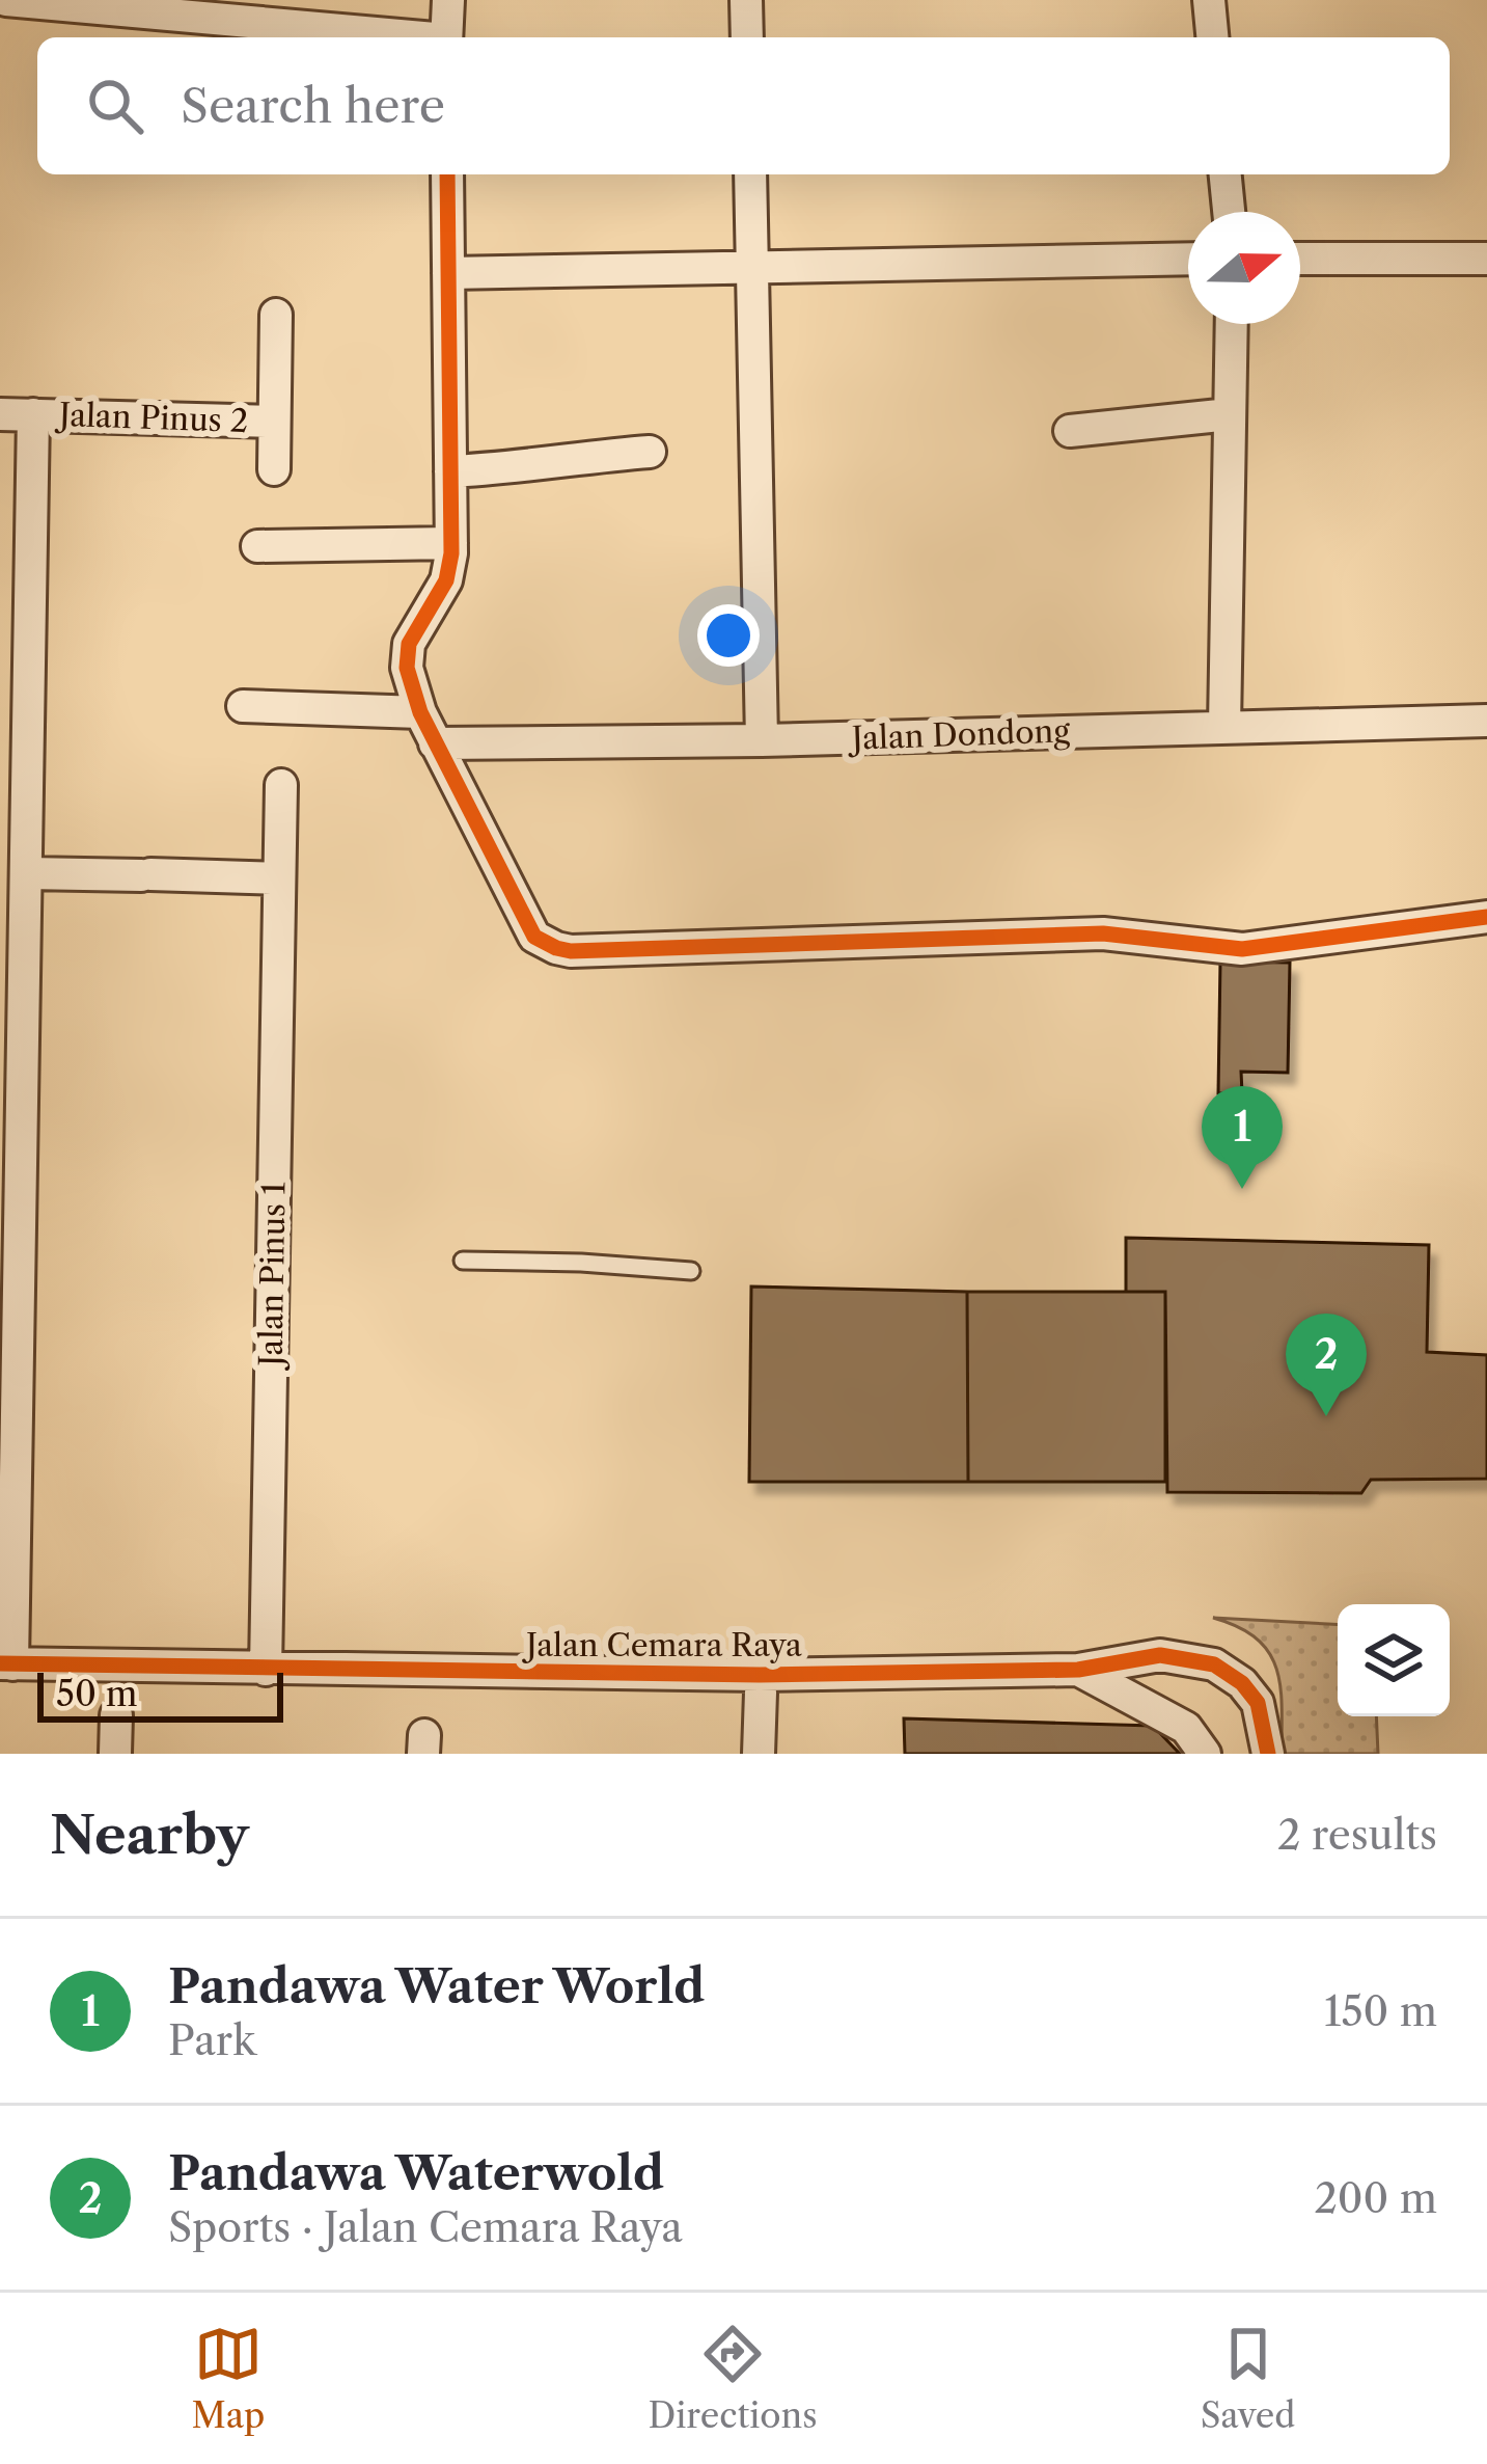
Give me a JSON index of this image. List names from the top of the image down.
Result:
{
  "streets": {
    "street": [
      "Jalan Pinus 2",
      "Jalan Dondong",
      "Jalan Pinus 1",
      "Jalan Cemara Raya"
    ]
  },
  "crossings": [
    ["Jalan Pinus 2", "Jalan Cemara Raya"],
    ["Jalan Pinus 1", "Jalan Cemara Raya"]
  ],
  "scale_bar": "50 m",
  "north": "right",
  "page": {
    "search": "Search here",
    "pins": ["1", "2"],
    "scale": "50 m",
    "heading": ["Nearby", "2 results"],
    "list": [
      {
        "mark": "1",
        "name": "Pandawa Water World",
        "note": "Park",
        "value": "150 m"
      },
      {
        "mark": "2",
        "name": "Pandawa Waterwold",
        "note": "Sports · Jalan Cemara Raya",
        "value": "200 m"
      }
    ],
    "nav": ["Map", "Directions", "Saved"]
  }
}
